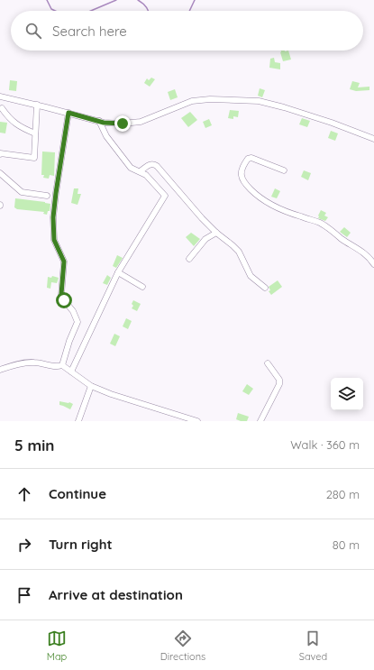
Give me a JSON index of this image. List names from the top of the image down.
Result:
{
  "page": {
    "search": "Search here",
    "heading": ["5 min", "Walk · 360 m"],
    "list": [
      ["Continue", "280 m"],
      ["Turn right", "80 m"],
      "Arrive at destination"
    ],
    "nav": ["Map", "Directions", "Saved"]
  }
}
